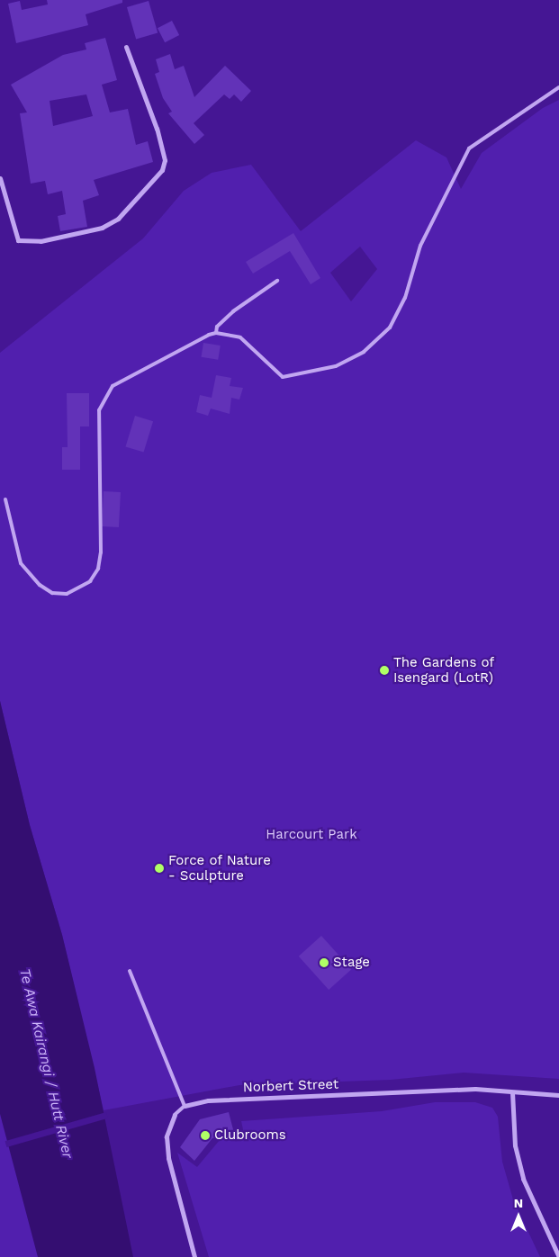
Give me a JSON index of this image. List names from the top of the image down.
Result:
{
  "streets": {
    "street": ["Norbert Street"]
  },
  "water": ["Te Awa Kairangi / Hutt River"],
  "parks": ["Harcourt Park"],
  "places": [
    "The Gardens of Isengard (LotR)",
    "Force of Nature - Sculpture",
    "Stage",
    "Clubrooms"
  ],
  "north": "top"
}
